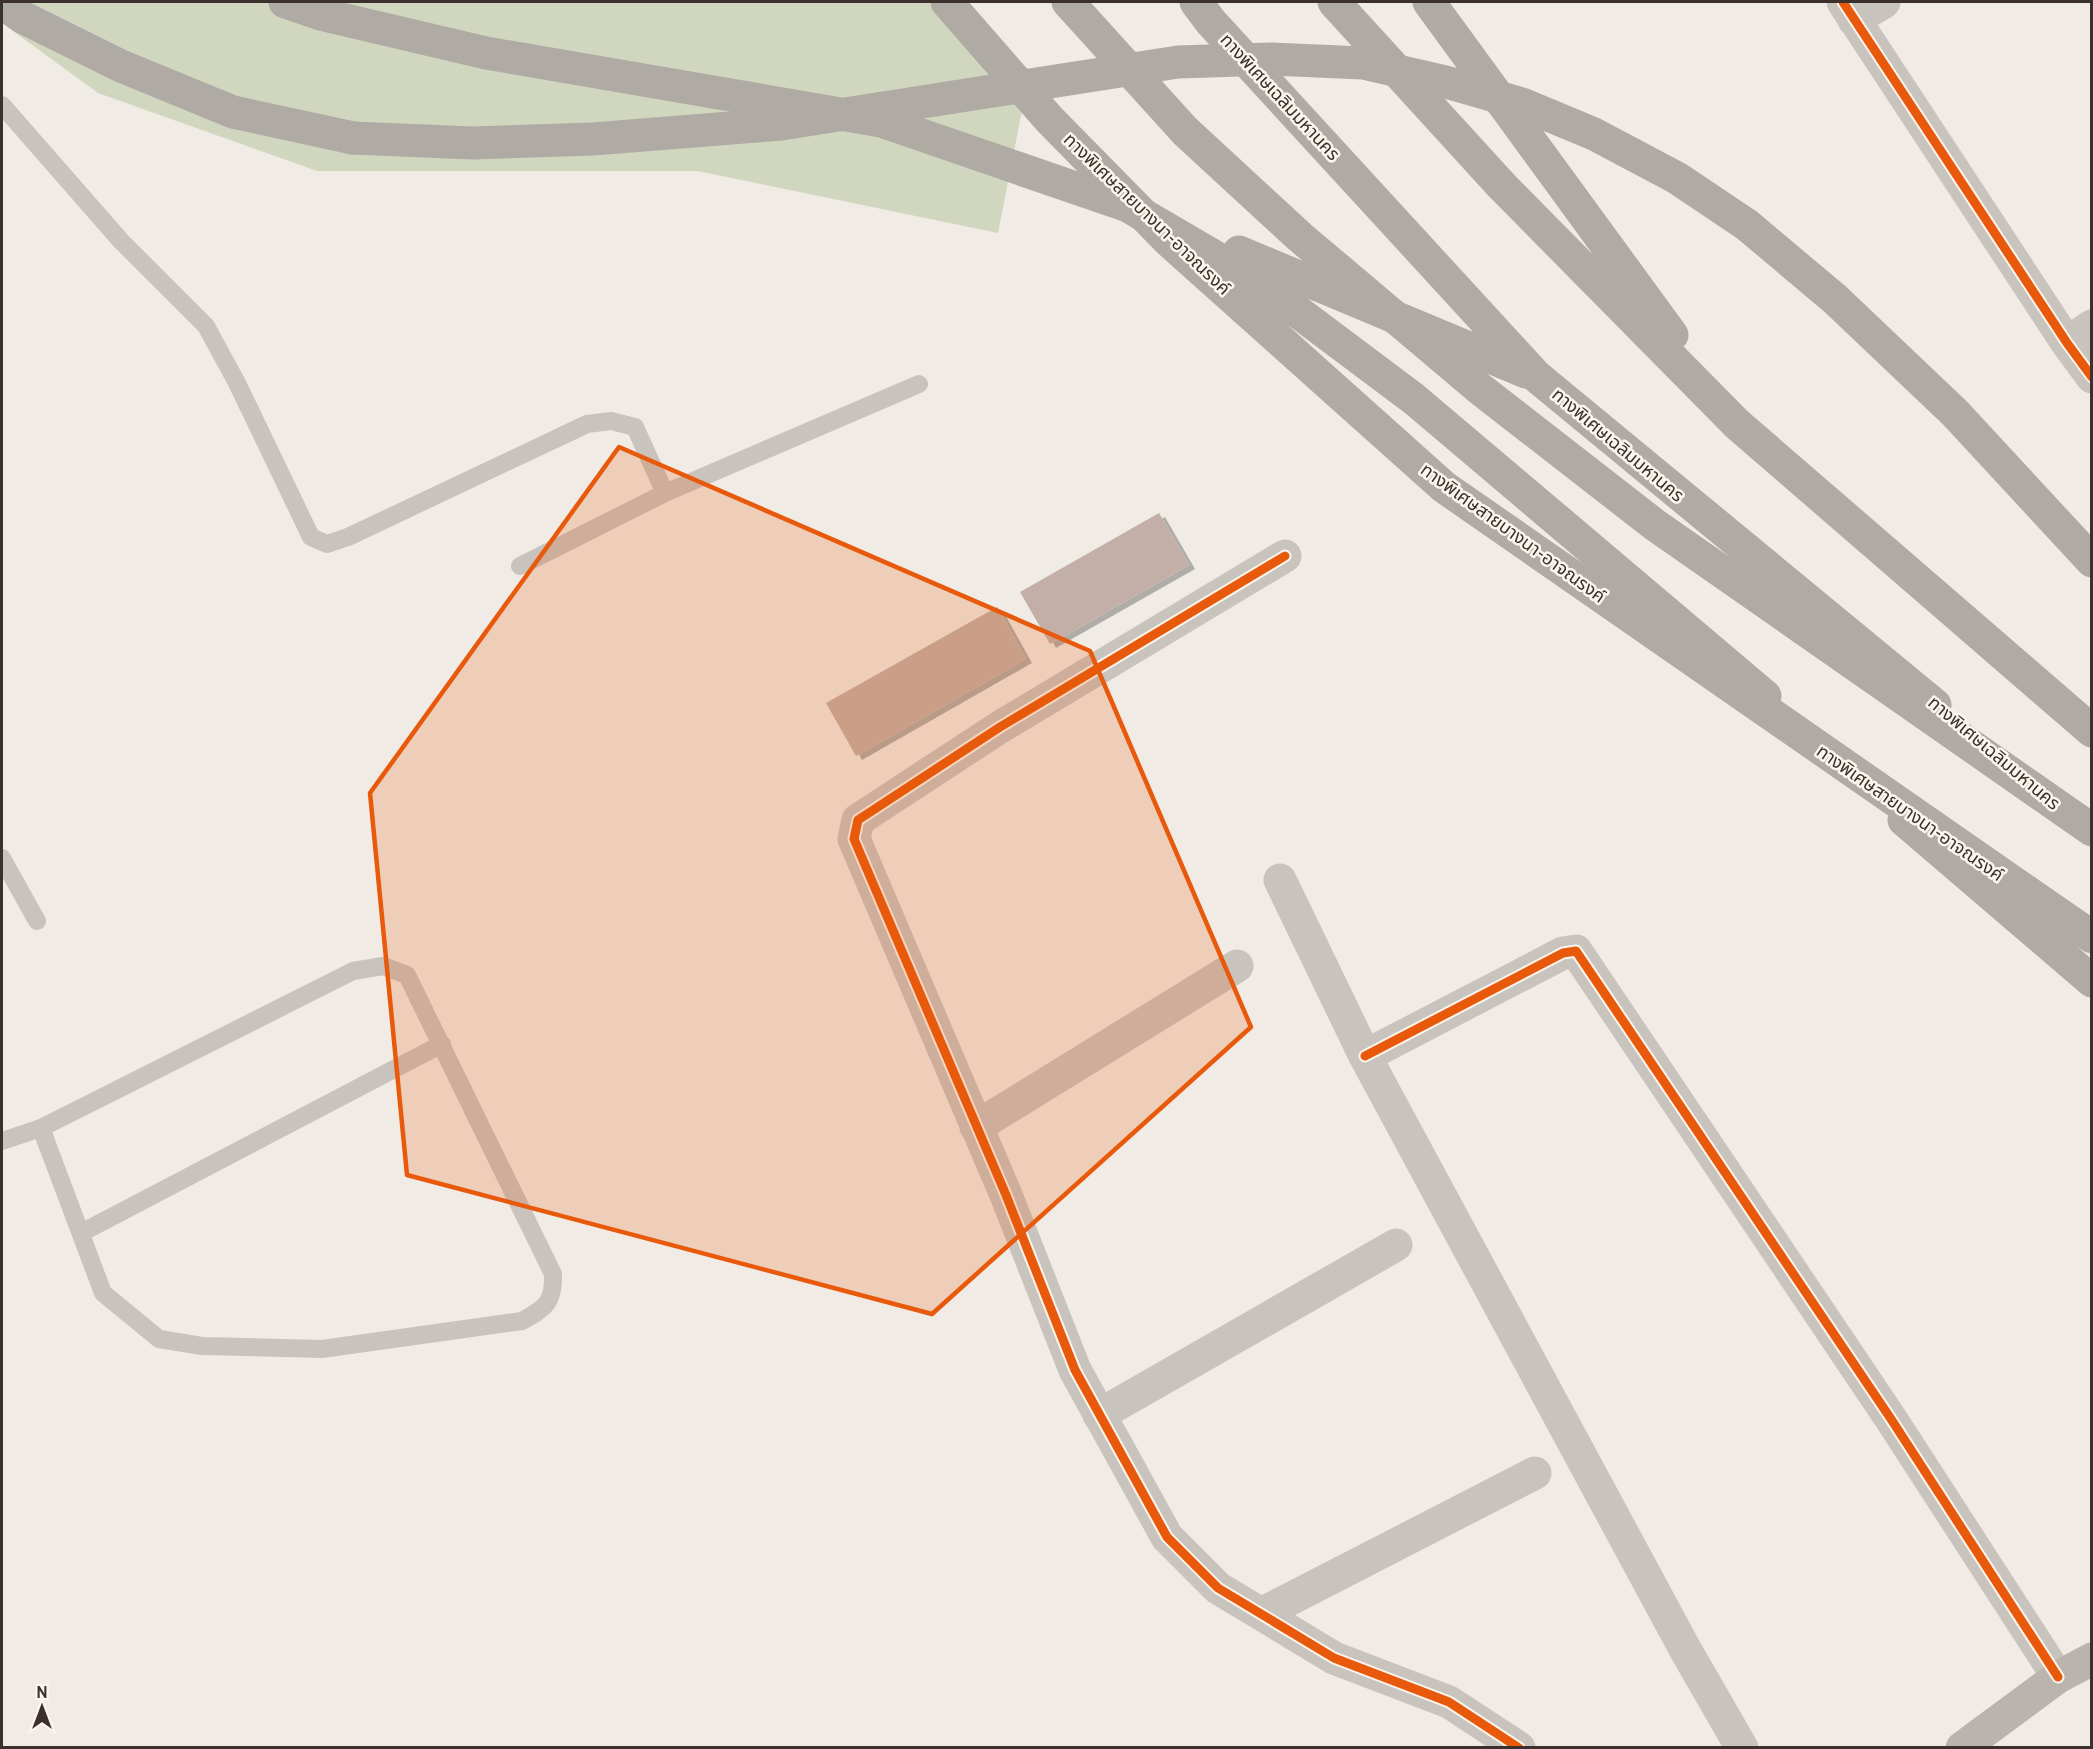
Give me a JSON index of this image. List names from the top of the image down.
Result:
{
  "streets": {
    "highway": ["ทางพิเศษเฉลิมมหานคร", "ทางพิเศษสายบางนา-อาจณรงค์"]
  },
  "north": "top"
}
